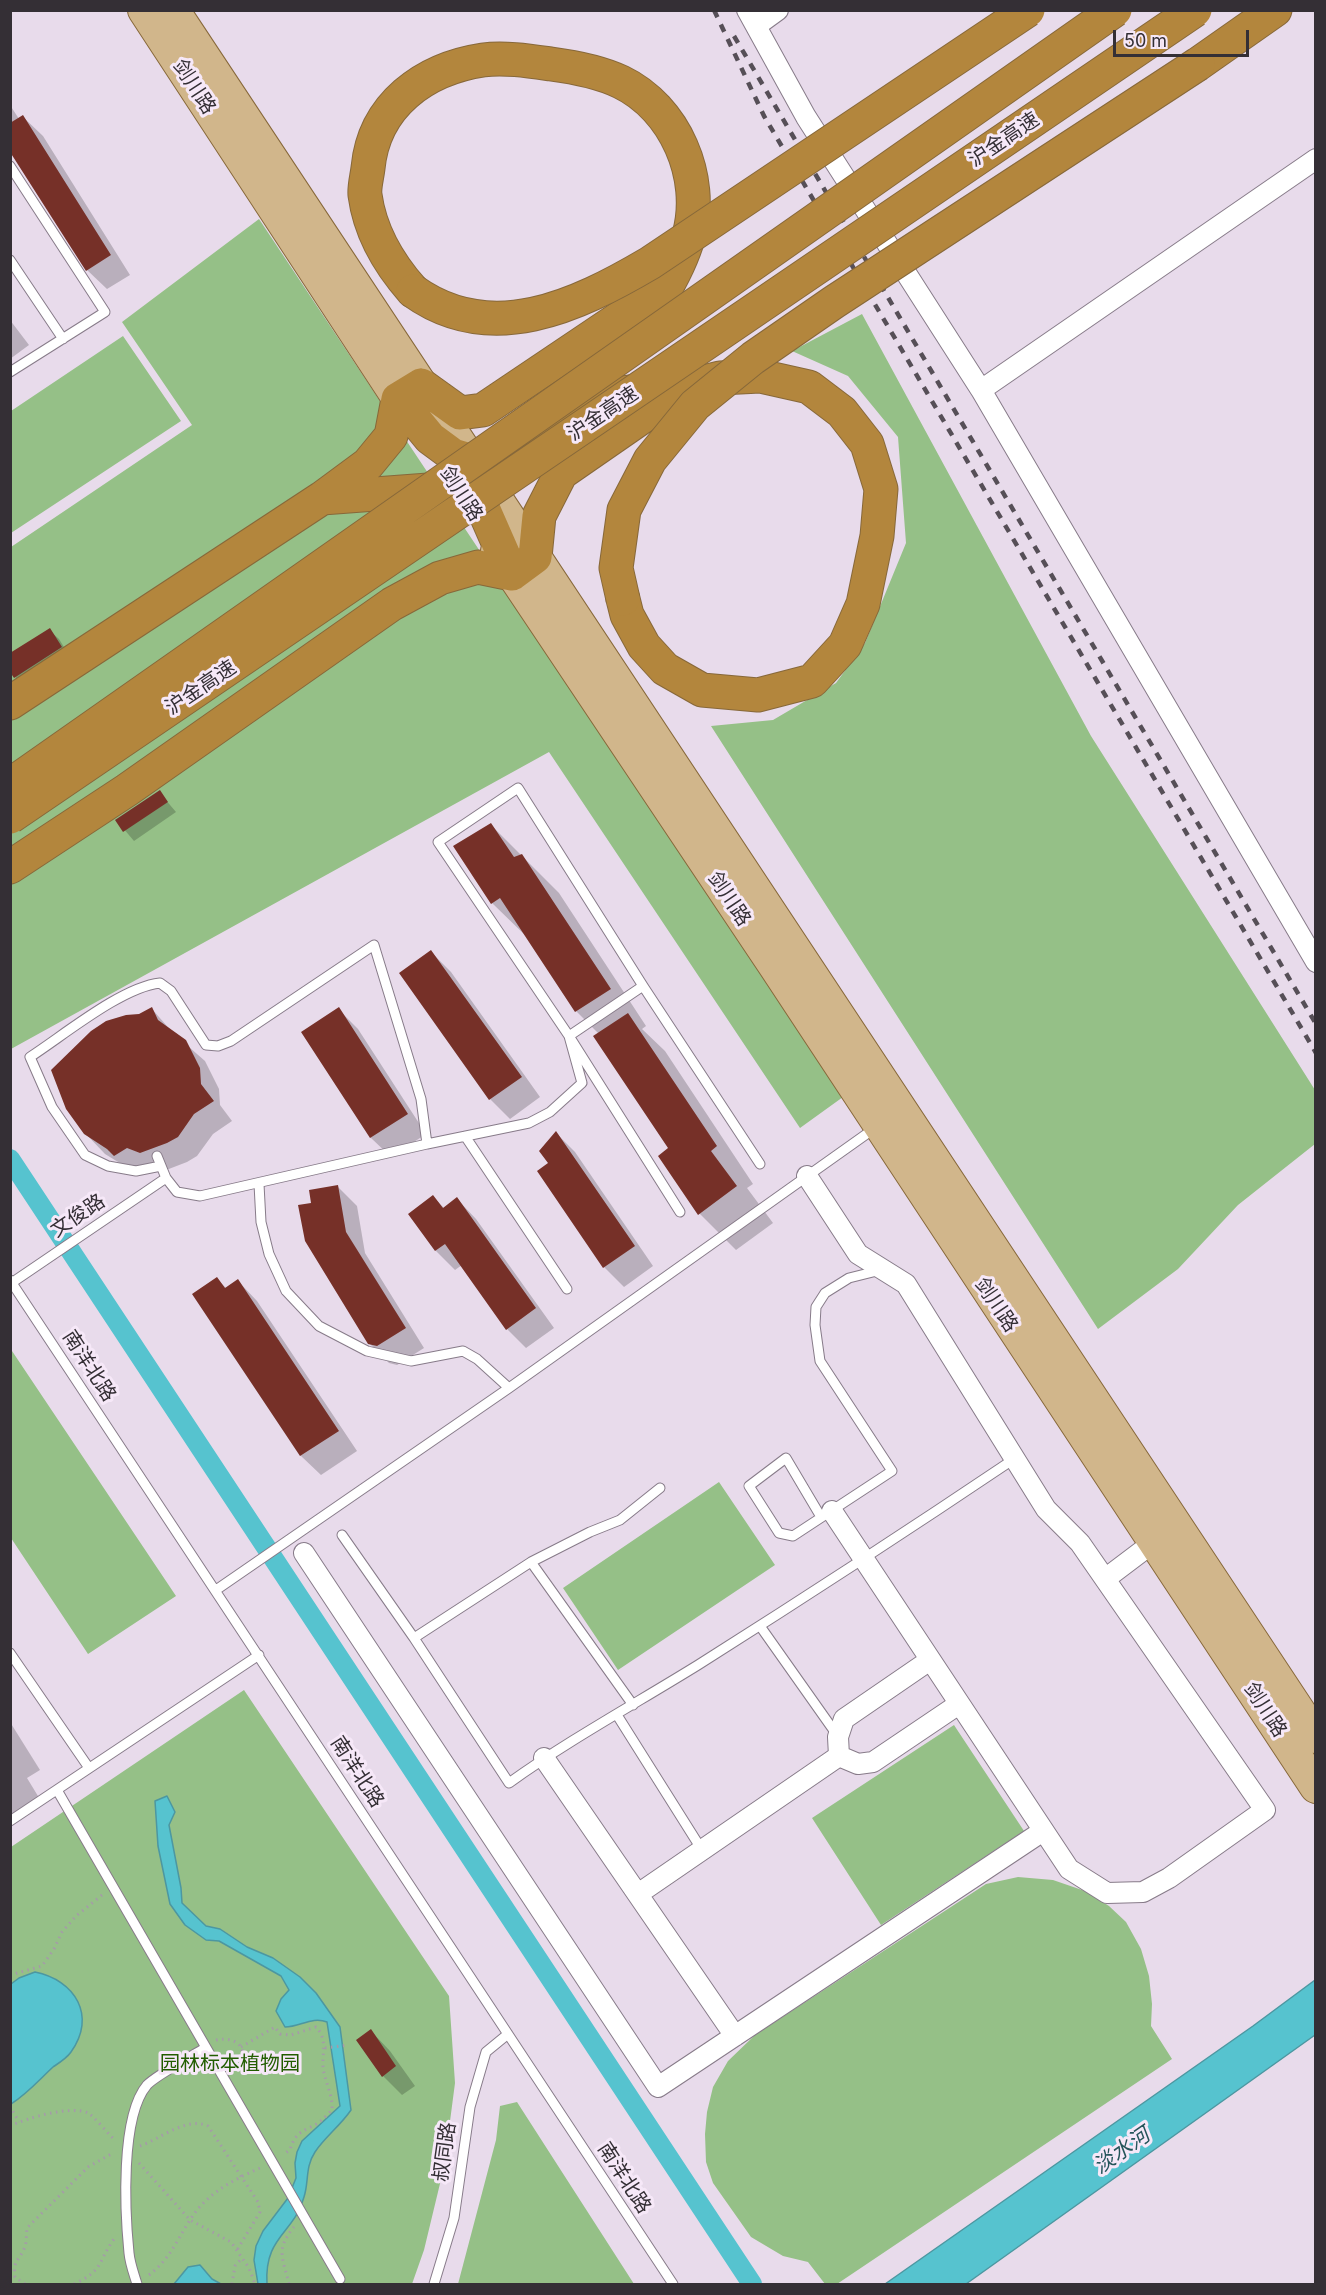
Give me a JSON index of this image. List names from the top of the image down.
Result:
{
  "streets": {
    "highway": ["沪金高速"],
    "main road": ["剑川路"],
    "lane": ["文俊路", "南洋北路", "叔同路"]
  },
  "crossings": [
    ["文俊路", "南洋北路"],
    ["南洋北路", "叔同路"]
  ],
  "water": ["淡水河"],
  "parks": ["园林标本植物园"],
  "scale_bar": "50 m"
}
